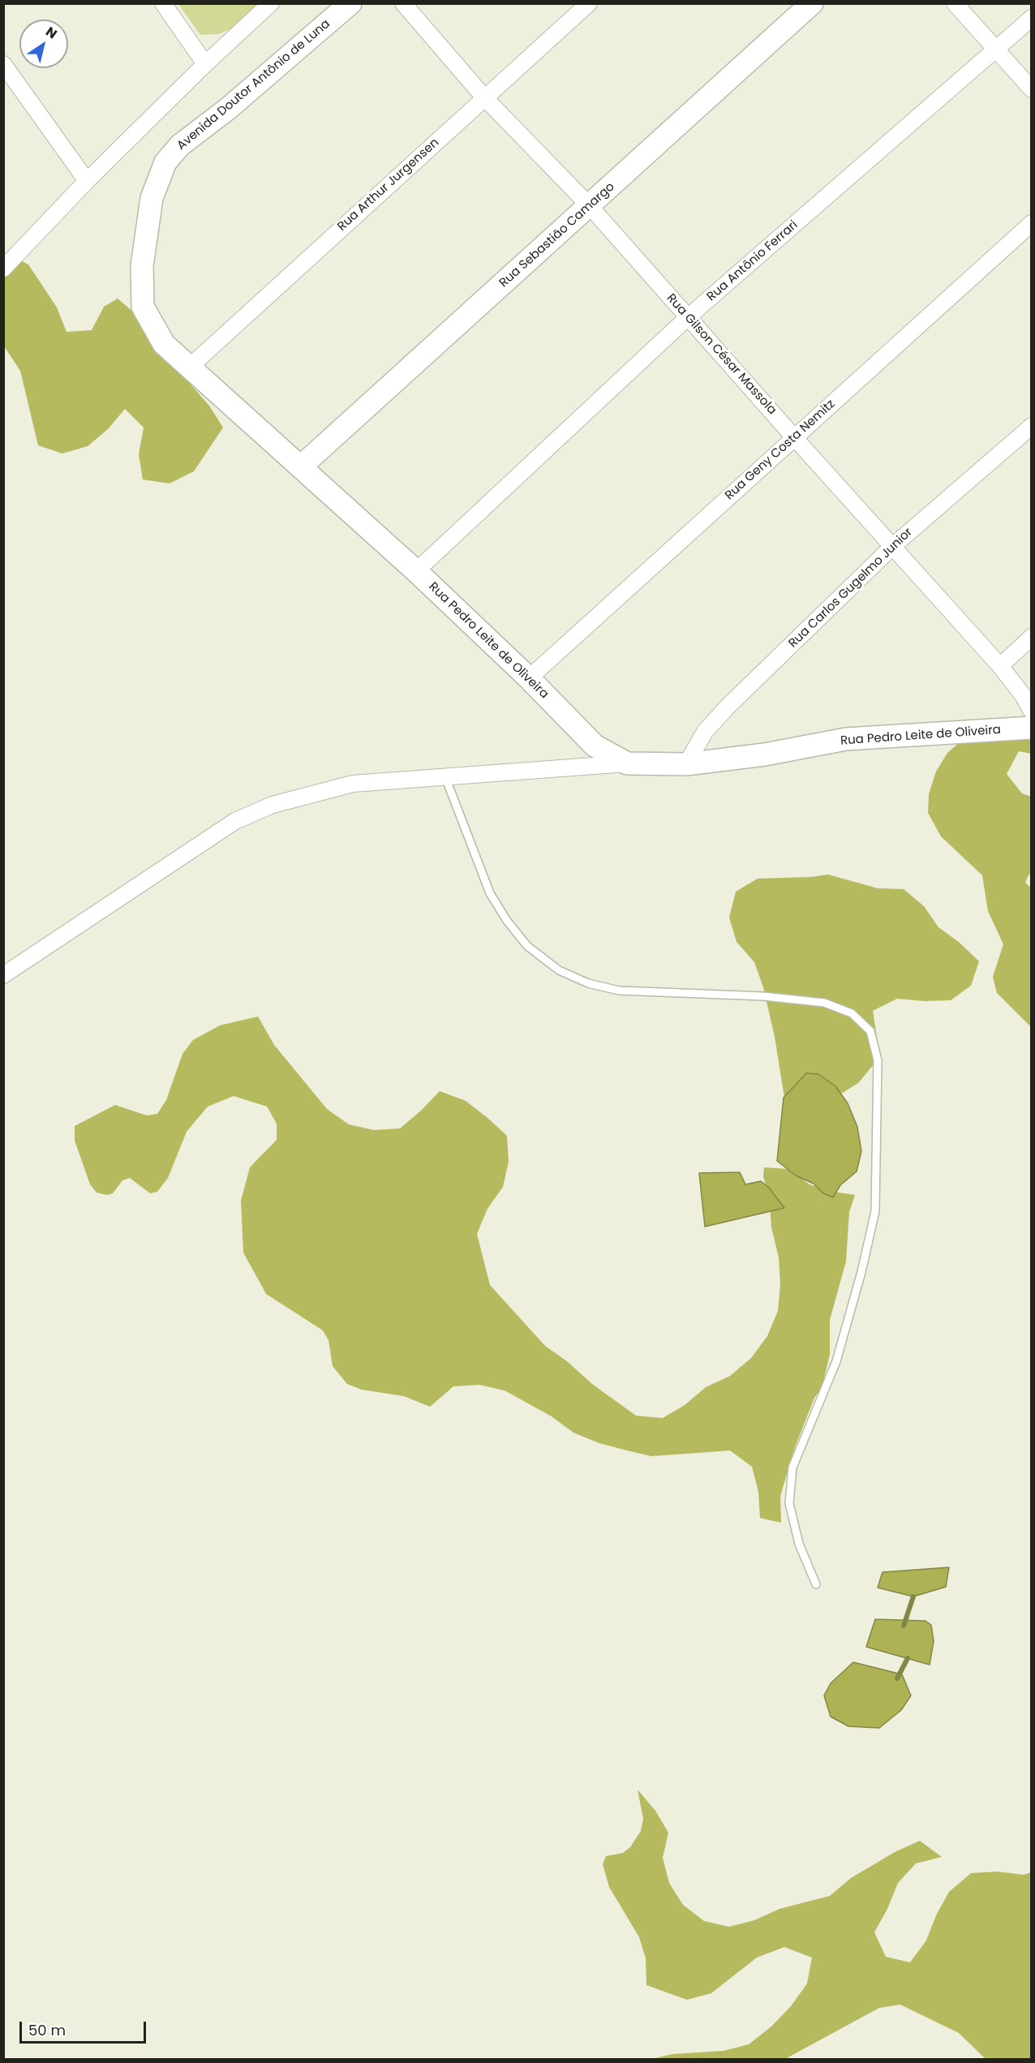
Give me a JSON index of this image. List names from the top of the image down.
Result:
{
  "streets": {
    "street": [
      "Avenida Doutor Antônio de Luna",
      "Rua Arthur Jurgensen",
      "Rua Sebastião Camargo",
      "Rua Antônio Ferrari",
      "Rua Gilson César Massola",
      "Rua Geny Costa Nemitz",
      "Rua Carlos Gugelmo Junior",
      "Rua Pedro Leite de Oliveira"
    ]
  },
  "crossings": [
    ["Avenida Doutor Antônio de Luna", "Rua Pedro Leite de Oliveira"],
    ["Rua Arthur Jurgensen", "Rua Gilson César Massola"],
    ["Rua Arthur Jurgensen", "Rua Pedro Leite de Oliveira"],
    ["Rua Sebastião Camargo", "Rua Gilson César Massola"],
    ["Rua Sebastião Camargo", "Rua Pedro Leite de Oliveira"],
    ["Rua Antônio Ferrari", "Rua Gilson César Massola"],
    ["Rua Antônio Ferrari", "Rua Pedro Leite de Oliveira"],
    ["Rua Gilson César Massola", "Rua Geny Costa Nemitz"],
    ["Rua Gilson César Massola", "Rua Carlos Gugelmo Junior"],
    ["Rua Geny Costa Nemitz", "Rua Pedro Leite de Oliveira"],
    ["Rua Carlos Gugelmo Junior", "Rua Pedro Leite de Oliveira"]
  ],
  "scale_bar": "50 m",
  "north": "top right"
}
